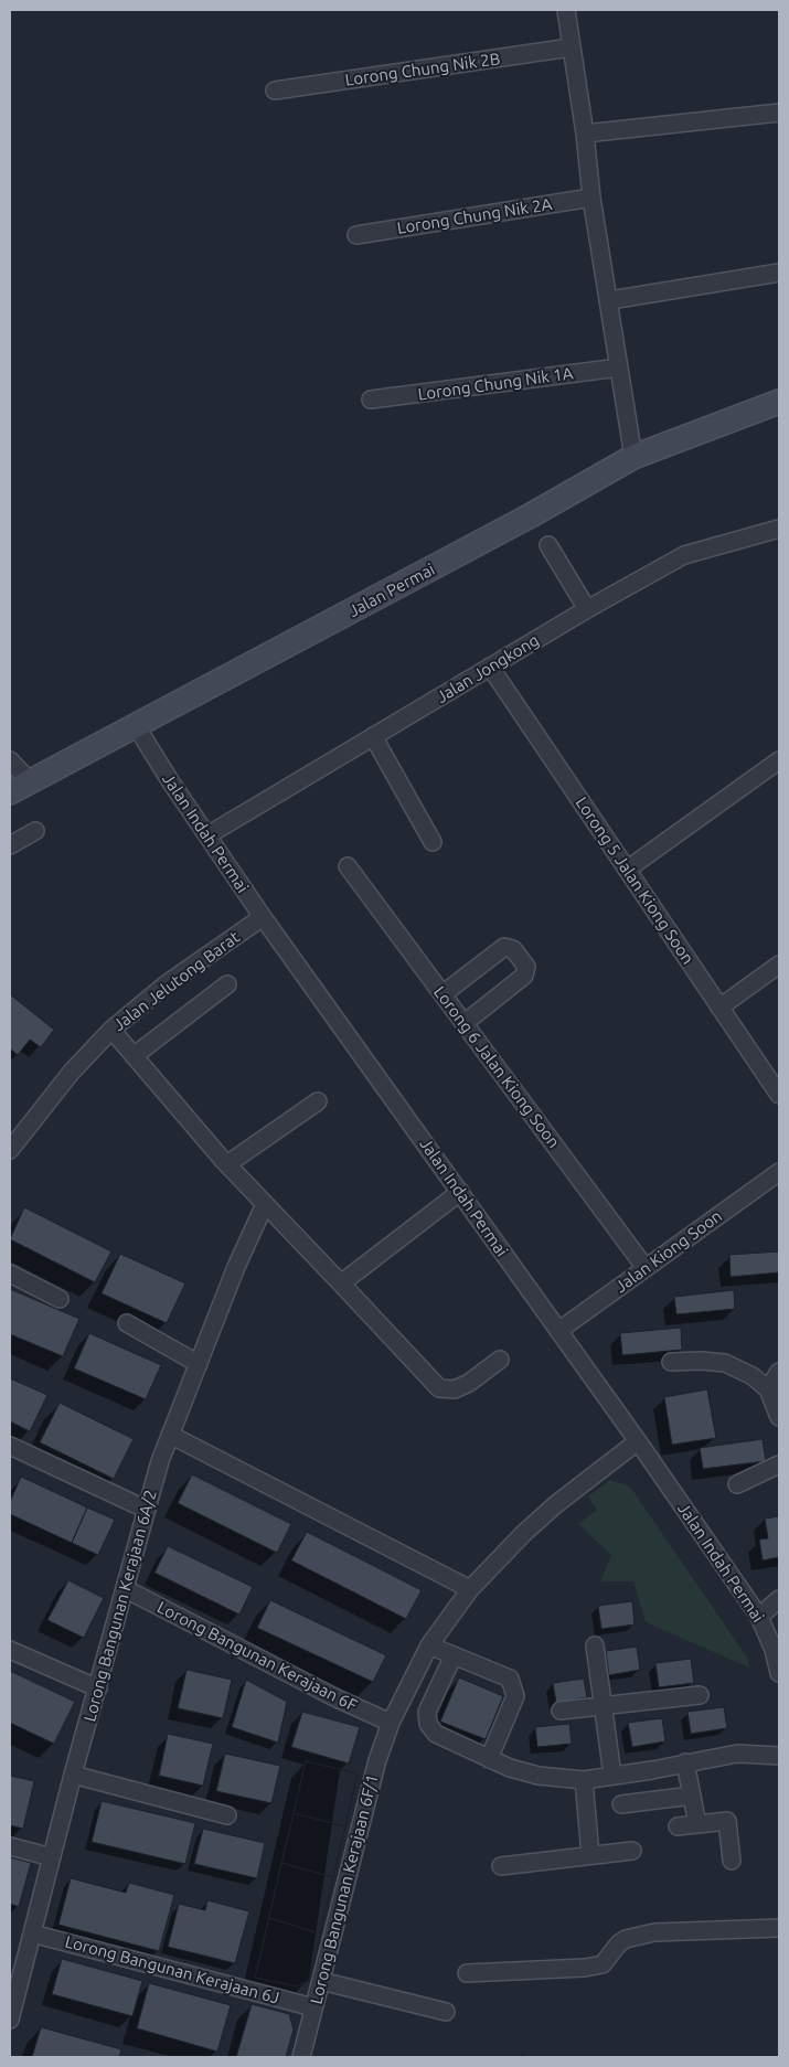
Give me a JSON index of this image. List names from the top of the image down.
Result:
{
  "streets": {
    "street": [
      "Lorong Chung Nik 2B",
      "Lorong Chung Nik 2A",
      "Lorong Chung Nik 1A",
      "Jalan Permai",
      "Jalan Jongkong",
      "Jalan Indah Permai",
      "Lorong 5 Jalan Kiong Soon",
      "Jalan Jelutong Barat",
      "Lorong 6 Jalan Kiong Soon",
      "Jalan Kiong Soon",
      "Lorong Bangunan Kerajaan 6A/2",
      "Lorong Bangunan Kerajaan 6F",
      "Lorong Bangunan Kerajaan 6F/1",
      "Lorong Bangunan Kerajaan 6J"
    ]
  },
  "crossings": [
    ["Jalan Permai", "Jalan Indah Permai"],
    ["Jalan Jongkong", "Jalan Indah Permai"],
    ["Jalan Jongkong", "Lorong 5 Jalan Kiong Soon"],
    ["Jalan Indah Permai", "Jalan Jelutong Barat"],
    ["Jalan Indah Permai", "Jalan Kiong Soon"],
    ["Jalan Indah Permai", "Lorong Bangunan Kerajaan 6F/1"],
    ["Lorong 6 Jalan Kiong Soon", "Jalan Kiong Soon"],
    ["Lorong Bangunan Kerajaan 6A/2", "Lorong Bangunan Kerajaan 6F"],
    ["Lorong Bangunan Kerajaan 6A/2", "Lorong Bangunan Kerajaan 6J"],
    ["Lorong Bangunan Kerajaan 6F", "Lorong Bangunan Kerajaan 6F/1"],
    ["Lorong Bangunan Kerajaan 6F/1", "Lorong Bangunan Kerajaan 6J"]
  ]
}
